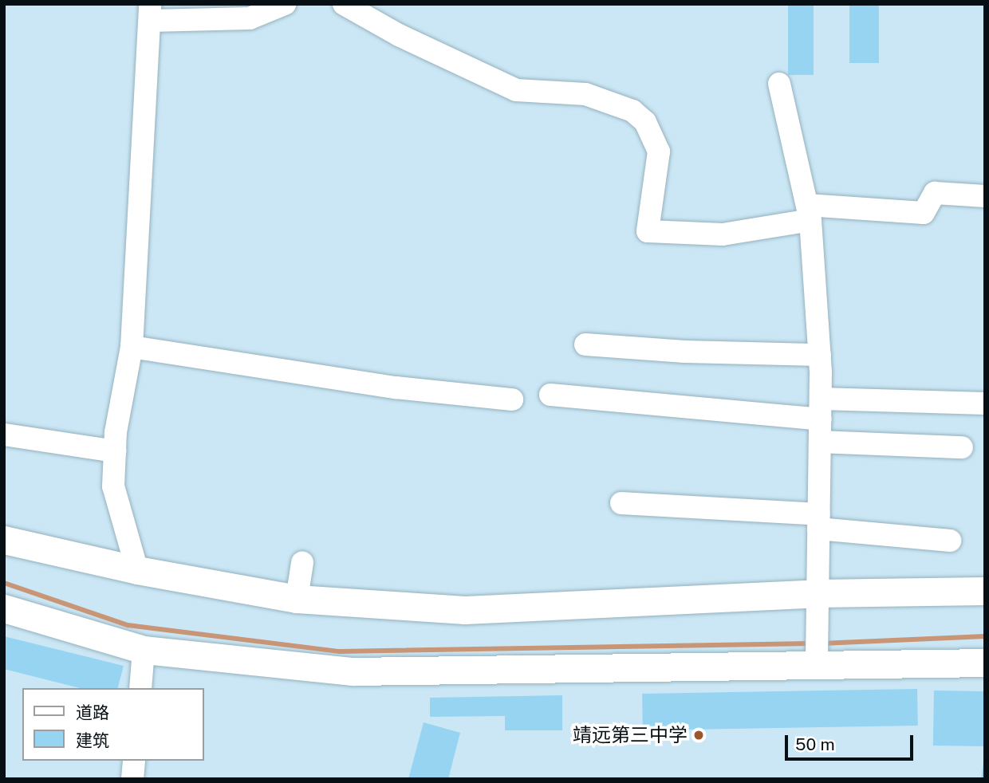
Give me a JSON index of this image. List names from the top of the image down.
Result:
{
  "places": ["靖远第三中学"],
  "legend": ["道路", "建筑"],
  "scale_bar": "50 m"
}
